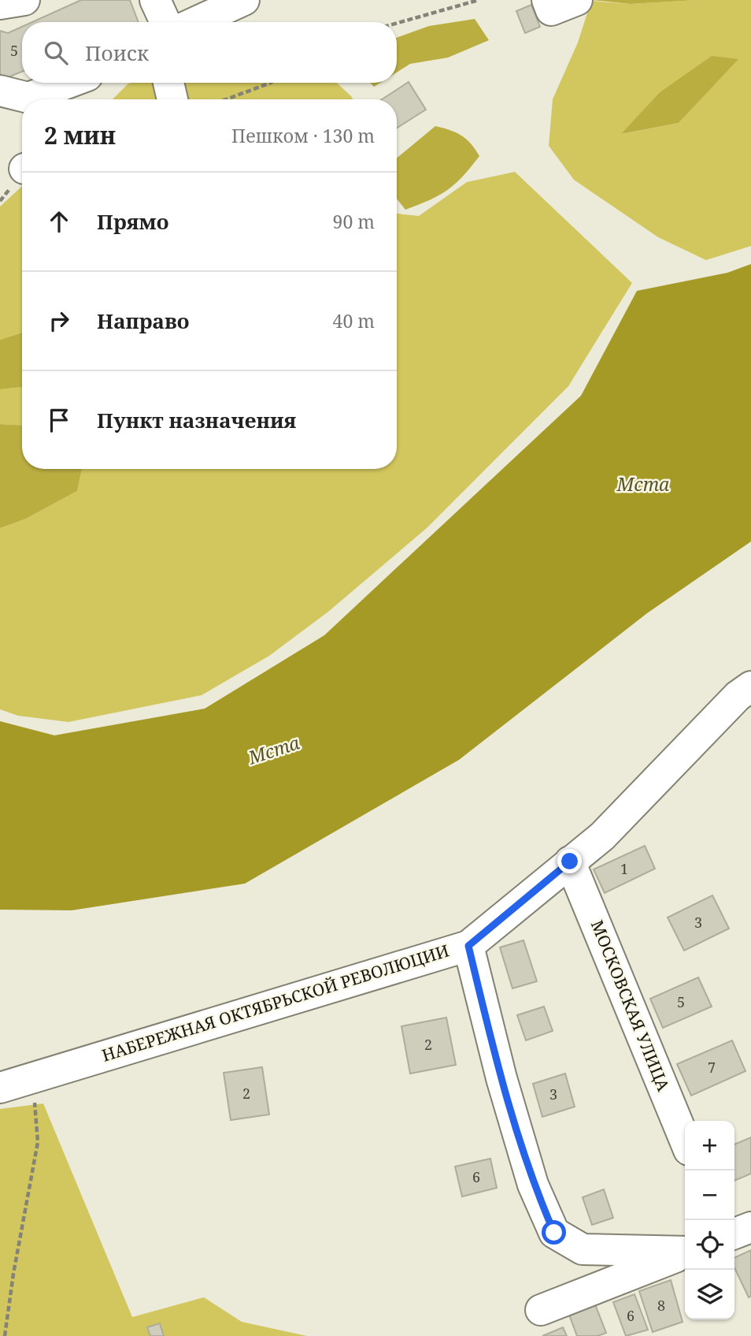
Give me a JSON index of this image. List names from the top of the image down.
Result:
{
  "streets": {
    "street": ["НАБЕРЕЖНАЯ ОКТЯБРЬСКОЙ РЕВОЛЮЦИИ", "МОСКОВСКАЯ УЛИЦА"]
  },
  "crossings": [
    ["НАБЕРЕЖНАЯ ОКТЯБРЬСКОЙ РЕВОЛЮЦИИ", "МОСКОВСКАЯ УЛИЦА"]
  ],
  "water": ["Мста"],
  "house_numbers": [
    "5",
    "1",
    "3",
    "5",
    "2",
    "7",
    "2",
    "3",
    "6",
    "8",
    "6"
  ],
  "page": {
    "search": "Поиск",
    "heading": ["2 мин", "Пешком · 130 m"],
    "list": [
      ["Прямо", "90 m"],
      ["Направо", "40 m"],
      "Пункт назначения"
    ],
    "map_buttons": ["+", "−"]
  }
}
